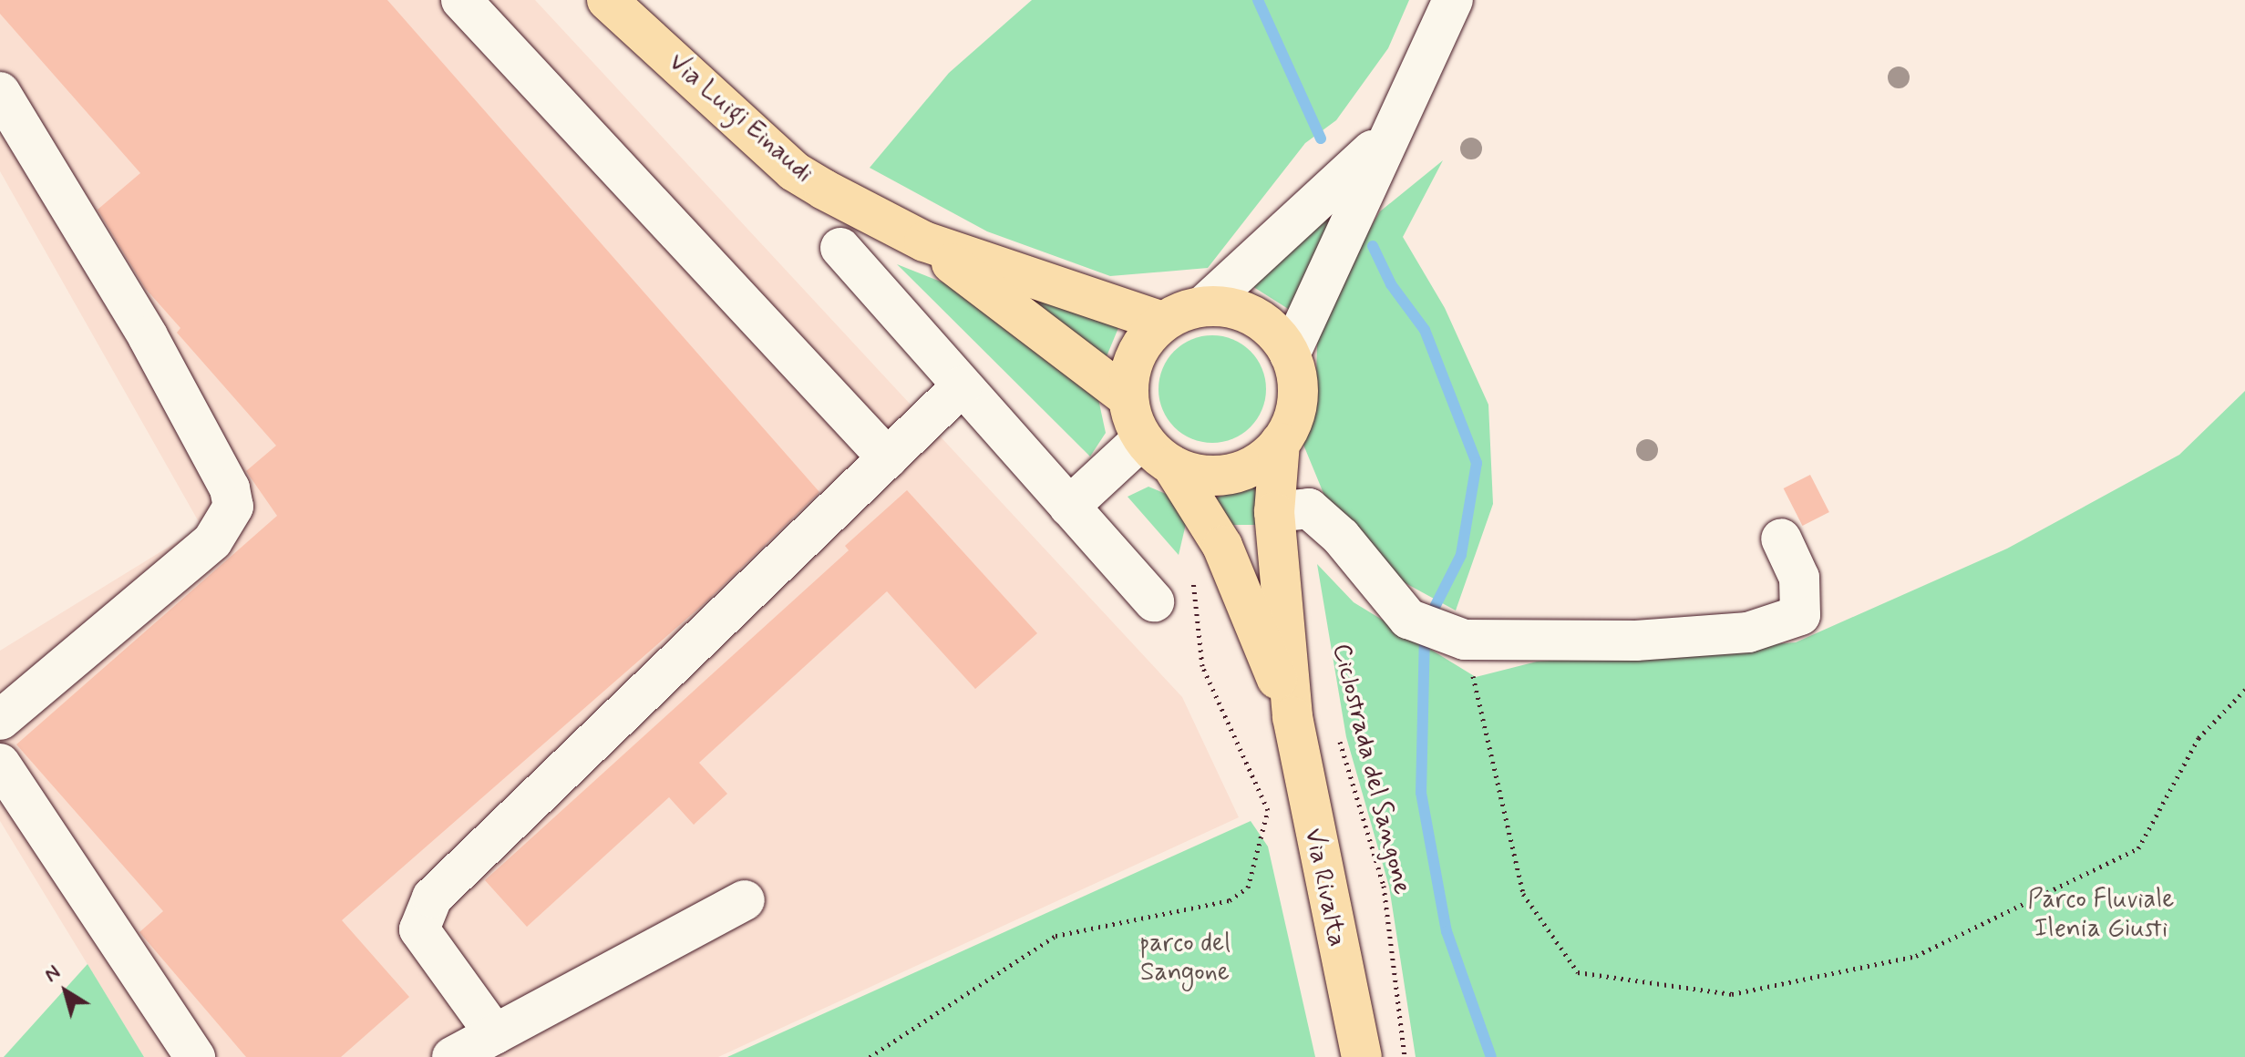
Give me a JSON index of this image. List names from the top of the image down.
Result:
{
  "streets": {
    "main road": ["Via Luigi Einaudi", "Via Rivalta"],
    "path": ["Ciclostrada del Sangone"]
  },
  "crossings": [
    ["Via Luigi Einaudi", "Via Rivalta"]
  ],
  "parks": ["Parco Fluviale Ilenia Giusti", "parco del Sangone"],
  "north": "top left"
}
